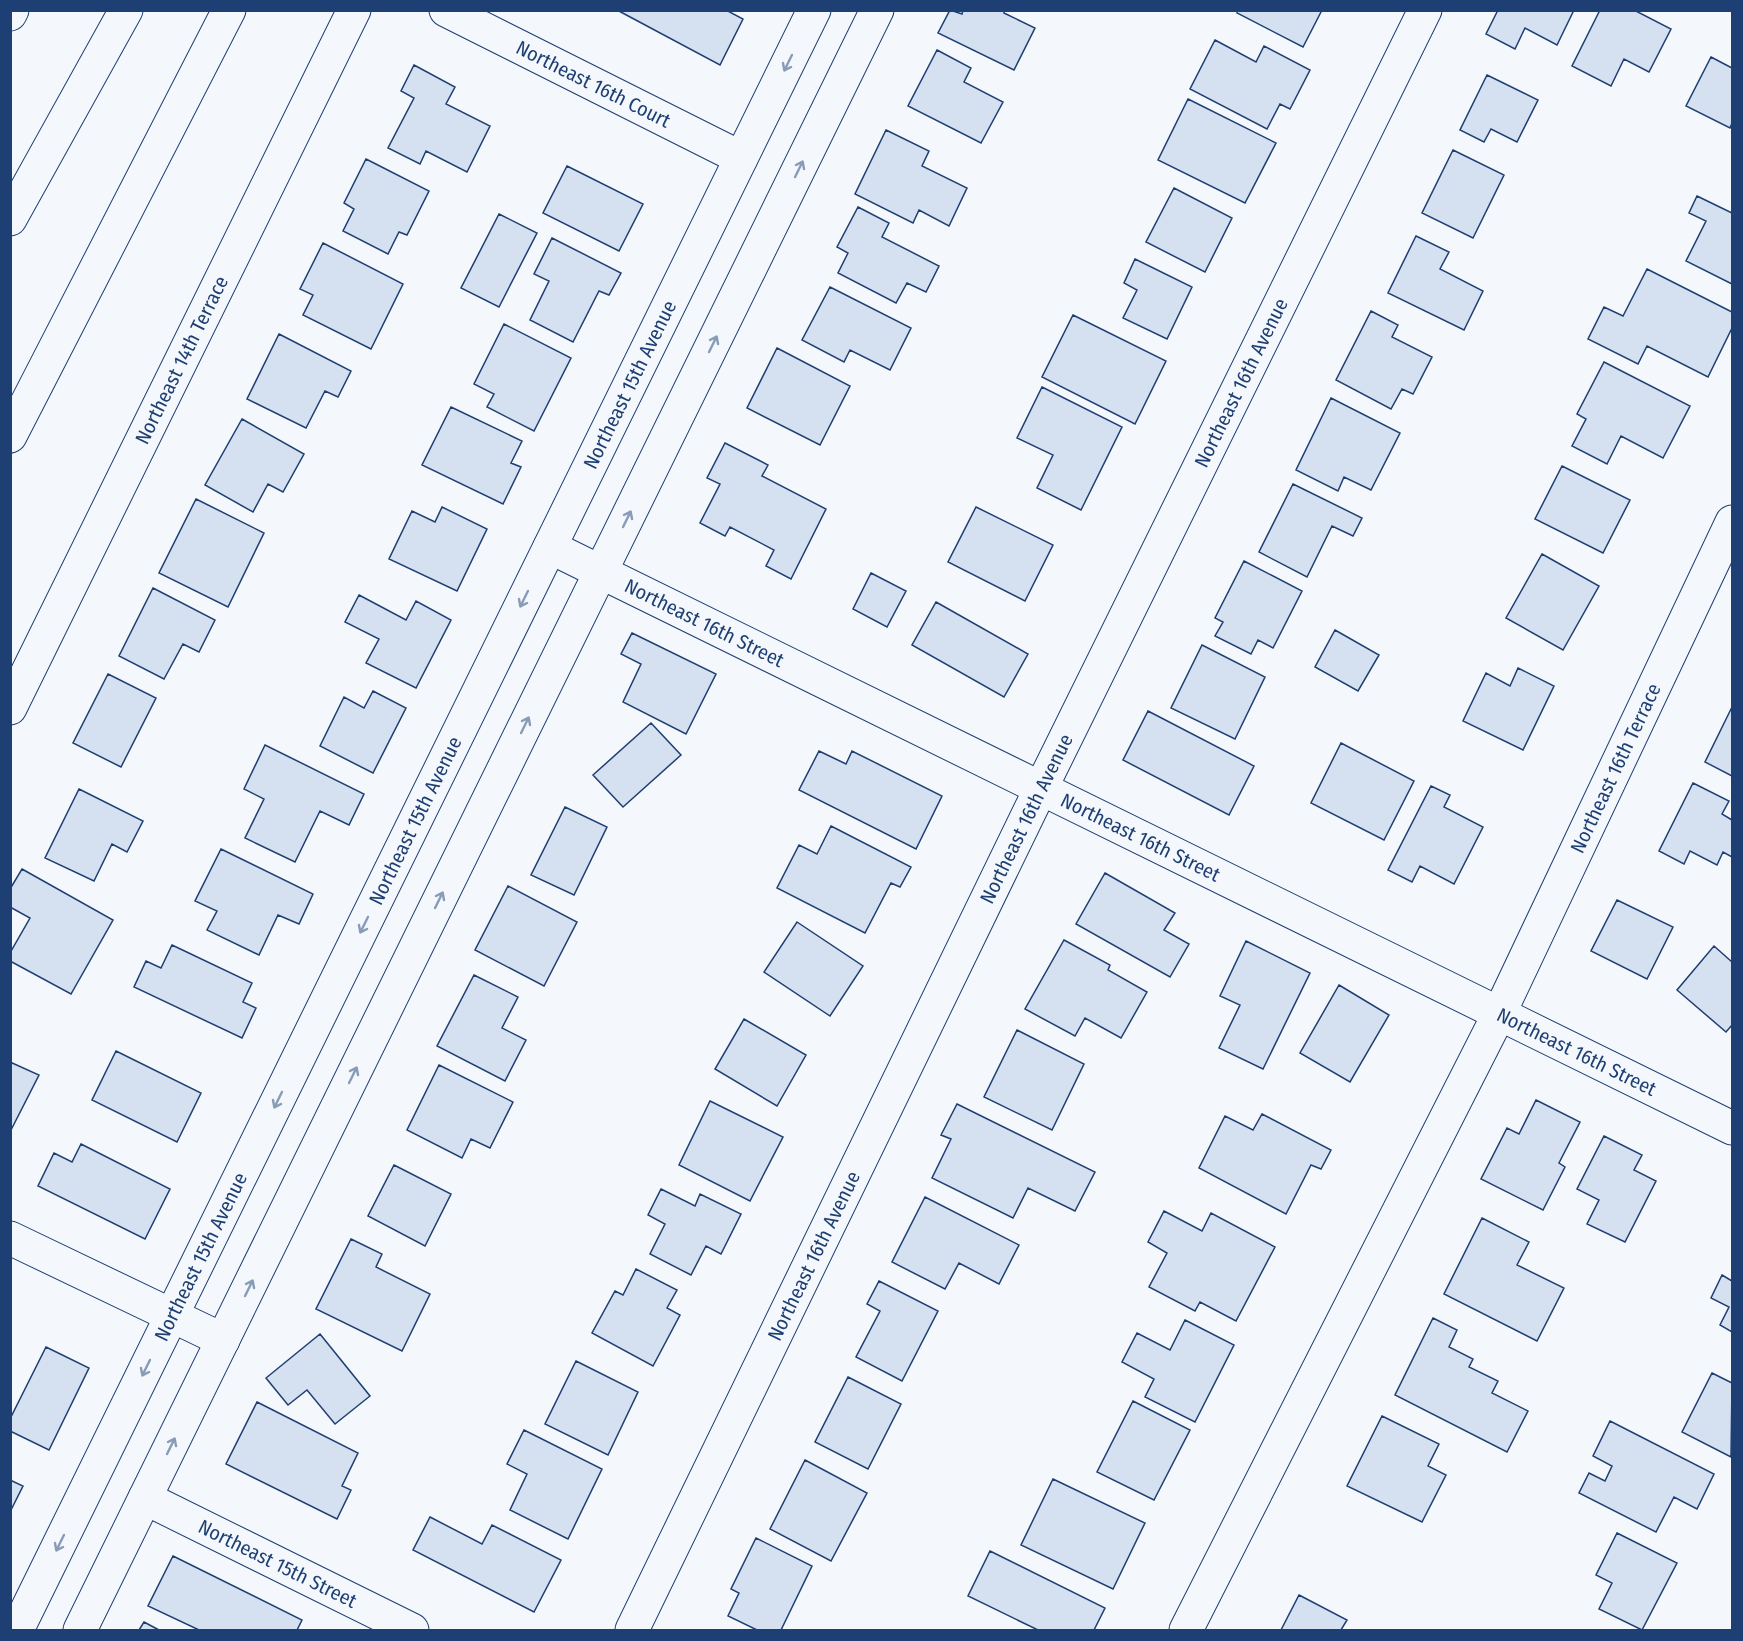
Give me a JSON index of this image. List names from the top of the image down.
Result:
{
  "streets": {
    "street": [
      "Northeast 16th Court",
      "Northeast 14th Terrace",
      "Northeast 16th Avenue",
      "Northeast 15th Avenue",
      "Northeast 16th Street",
      "Northeast 16th Terrace",
      "Northeast 15th Street"
    ]
  },
  "crossings": [
    ["Northeast 16th Court", "Northeast 15th Avenue"],
    ["Northeast 16th Avenue", "Northeast 16th Street"],
    ["Northeast 15th Avenue", "Northeast 16th Street"],
    ["Northeast 16th Street", "Northeast 16th Terrace"]
  ]
}
